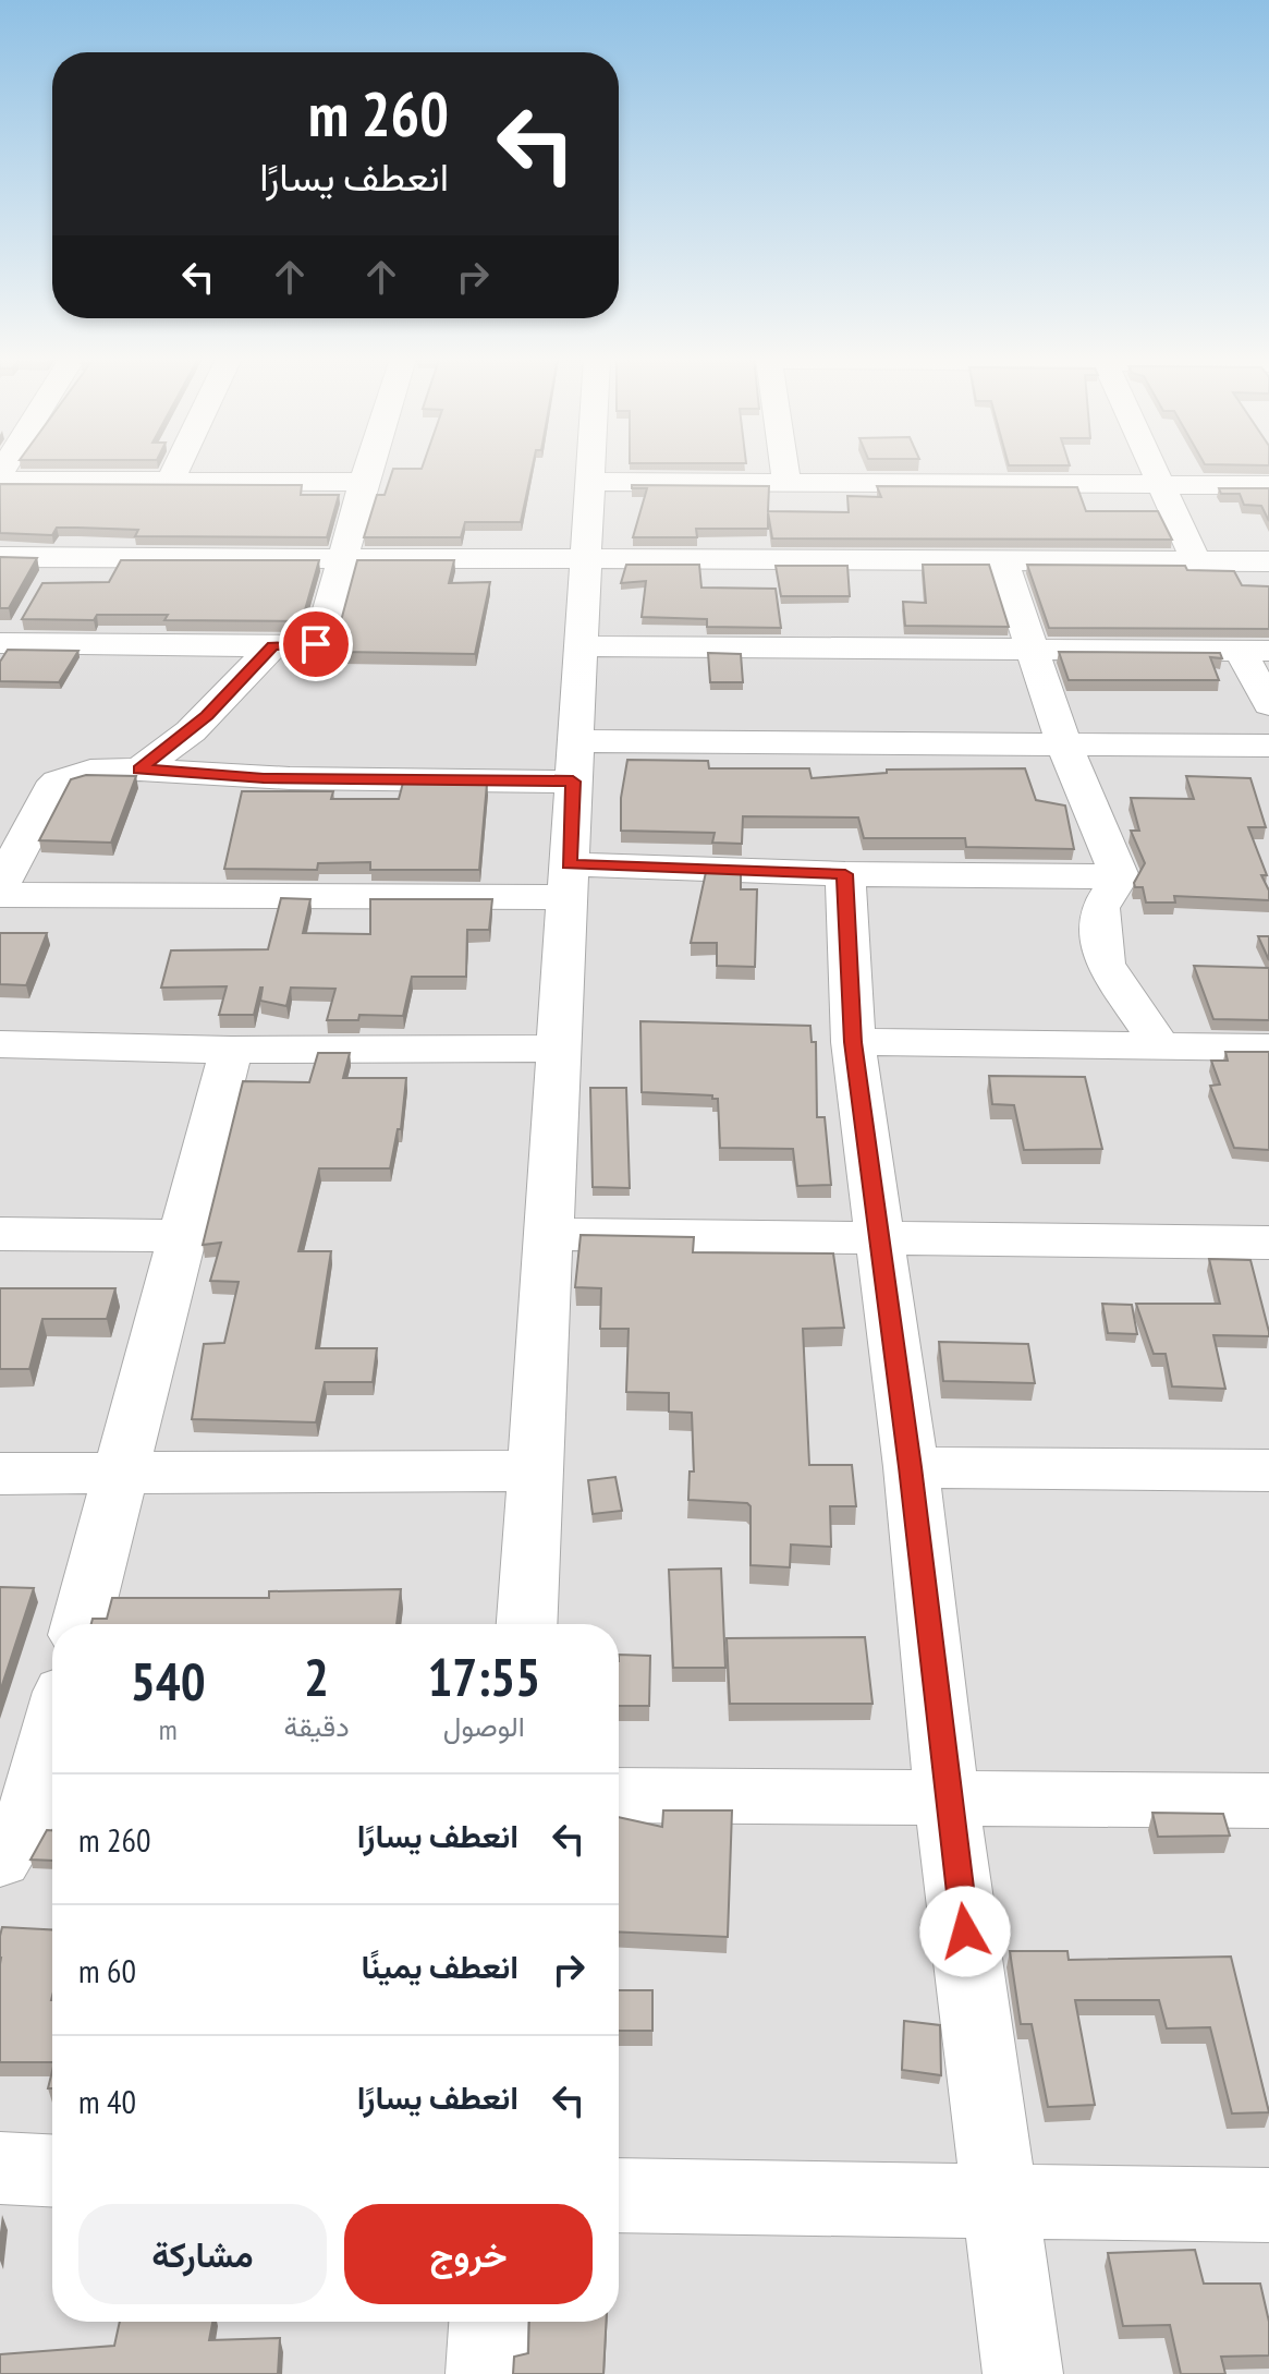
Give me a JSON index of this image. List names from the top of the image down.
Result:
{
  "page": {
    "turn": ["260 m", "انعطف يسارًا"],
    "eta": [
      "17:55",
      "الوصول",
      "2",
      "دقيقة",
      "540",
      "m"
    ],
    "list": [
      {
        "name": "انعطف يسارًا",
        "value": "260 m"
      },
      {
        "name": "انعطف يمينًا",
        "value": "60 m"
      },
      {
        "name": "انعطف يسارًا",
        "value": "40 m"
      }
    ],
    "buttons": ["خروج", "مشاركة"]
  }
}
